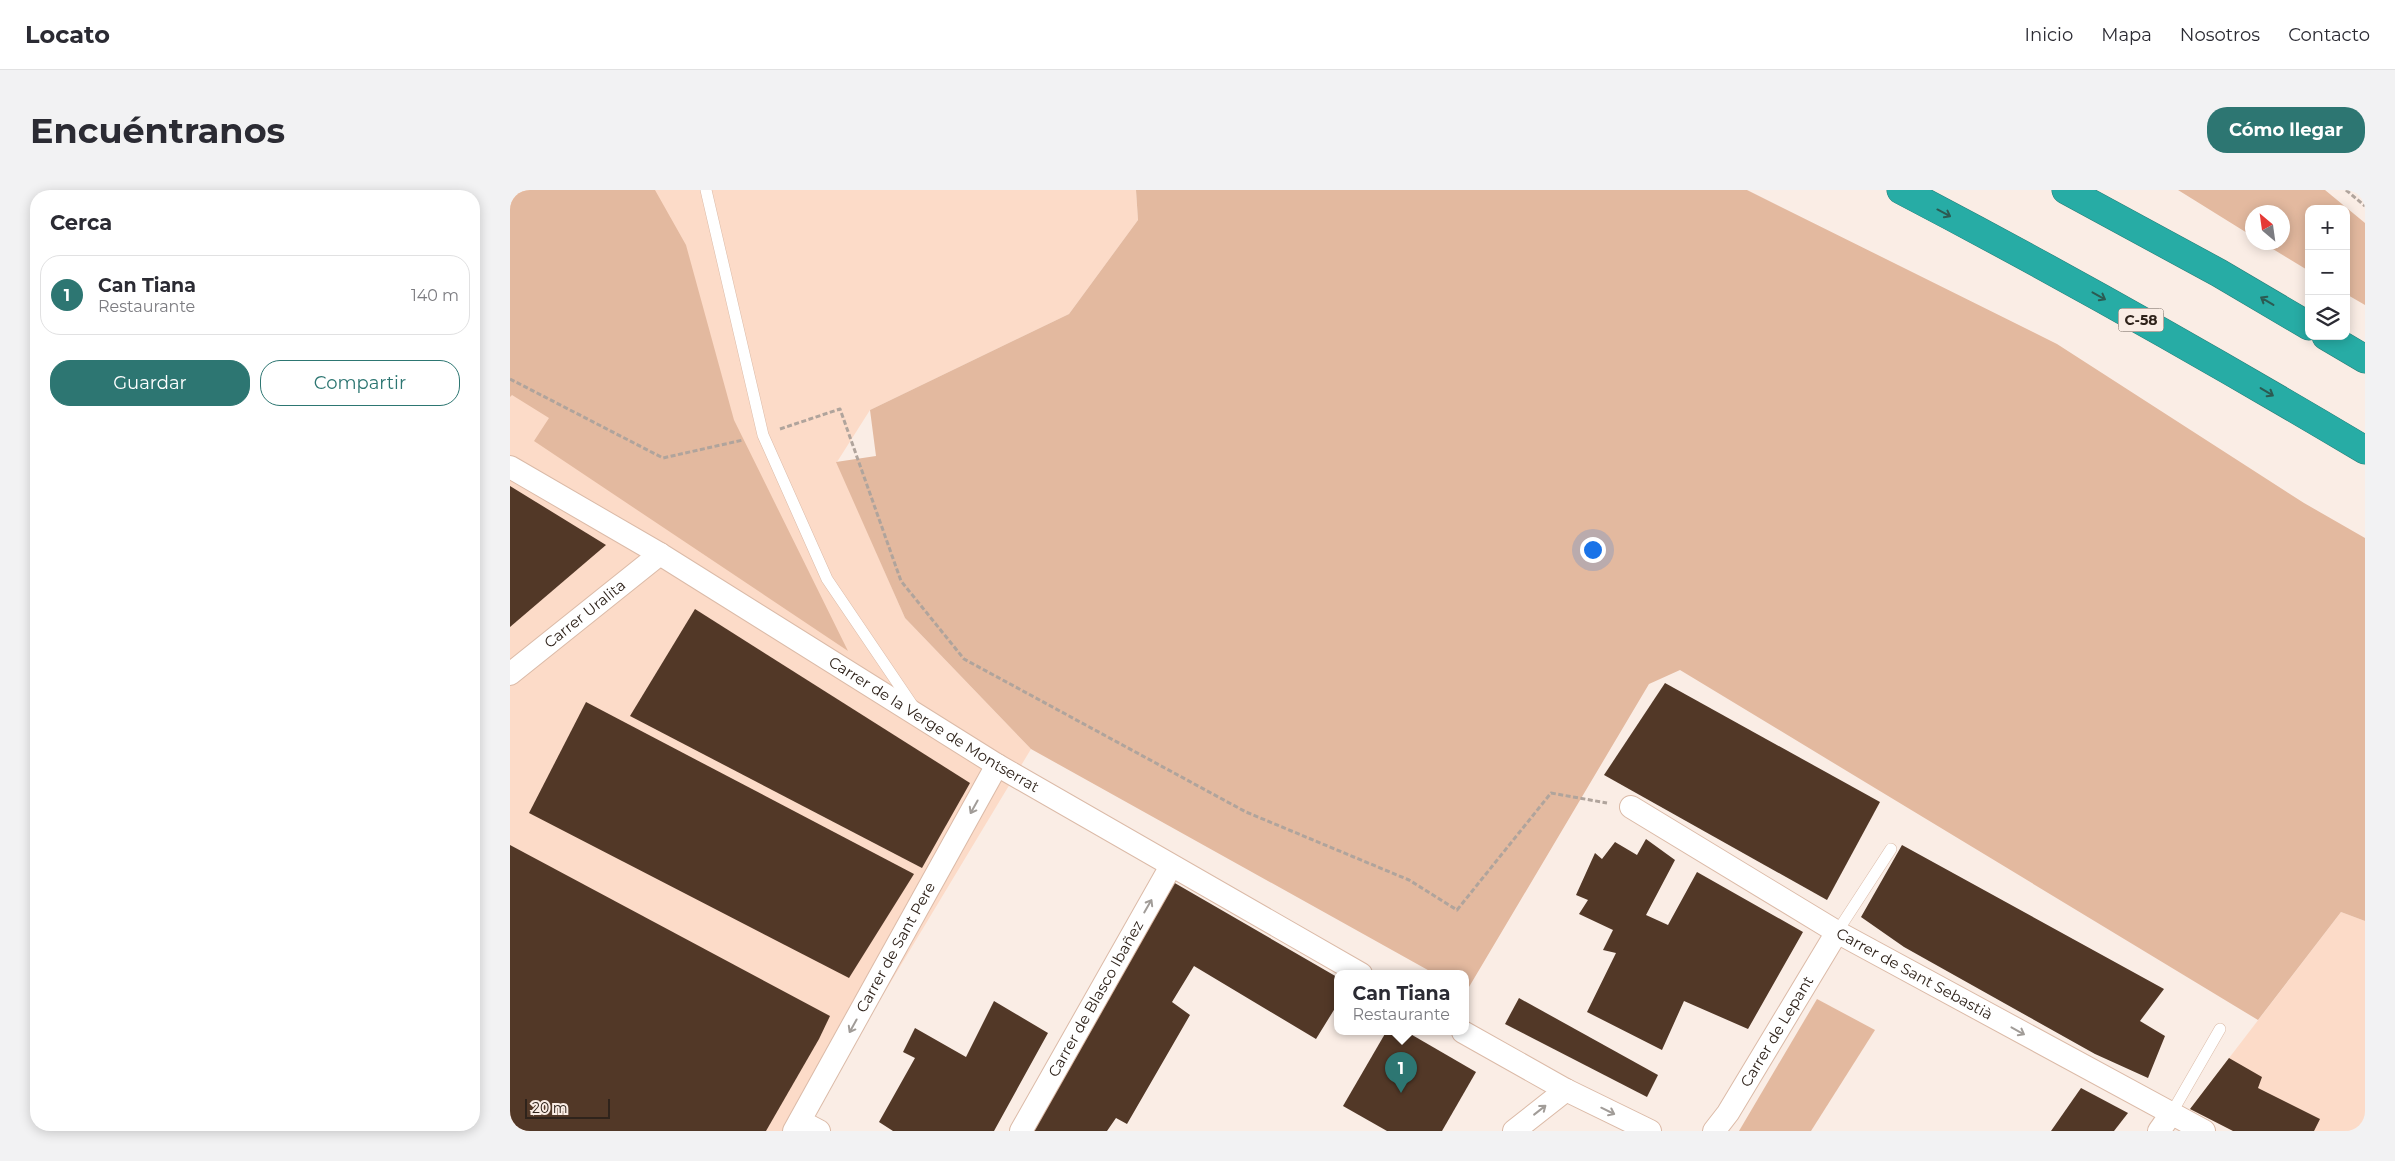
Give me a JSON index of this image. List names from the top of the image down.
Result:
{
  "streets": {
    "highway": ["C-58"],
    "street": [
      "Carrer Uralita",
      "Carrer de la Verge de Montserrat",
      "Carrer de Sant Pere",
      "Carrer de Sant Sebastià",
      "Carrer de Blasco Ibañez",
      "Carrer de Lepant"
    ]
  },
  "crossings": [
    ["Carrer Uralita", "Carrer de la Verge de Montserrat"],
    ["Carrer de la Verge de Montserrat", "Carrer de Sant Pere"],
    ["Carrer de la Verge de Montserrat", "Carrer de Blasco Ibañez"],
    ["Carrer de Sant Sebastià", "Carrer de Lepant"]
  ],
  "one_way": ["Carrer de Sant Pere", "Carrer de Sant Sebastià", "Carrer de Blasco Ibañez"],
  "scale_bar": "20 m",
  "north": "top left",
  "page": {
    "header": "Locato",
    "nav": [
      "Inicio",
      "Mapa",
      "Nosotros",
      "Contacto"
    ],
    "buttons": [
      "Cómo llegar",
      ["Guardar", "Compartir"]
    ],
    "title": "Encuéntranos",
    "heading": "Cerca",
    "map_buttons": ["+", "−"],
    "list": [
      {
        "mark": "1",
        "name": "Can Tiana",
        "note": "Restaurante",
        "value": "140 m"
      }
    ],
    "popup": ["Can Tiana", "Restaurante"],
    "pins": "1",
    "scale": "20 m"
  }
}
